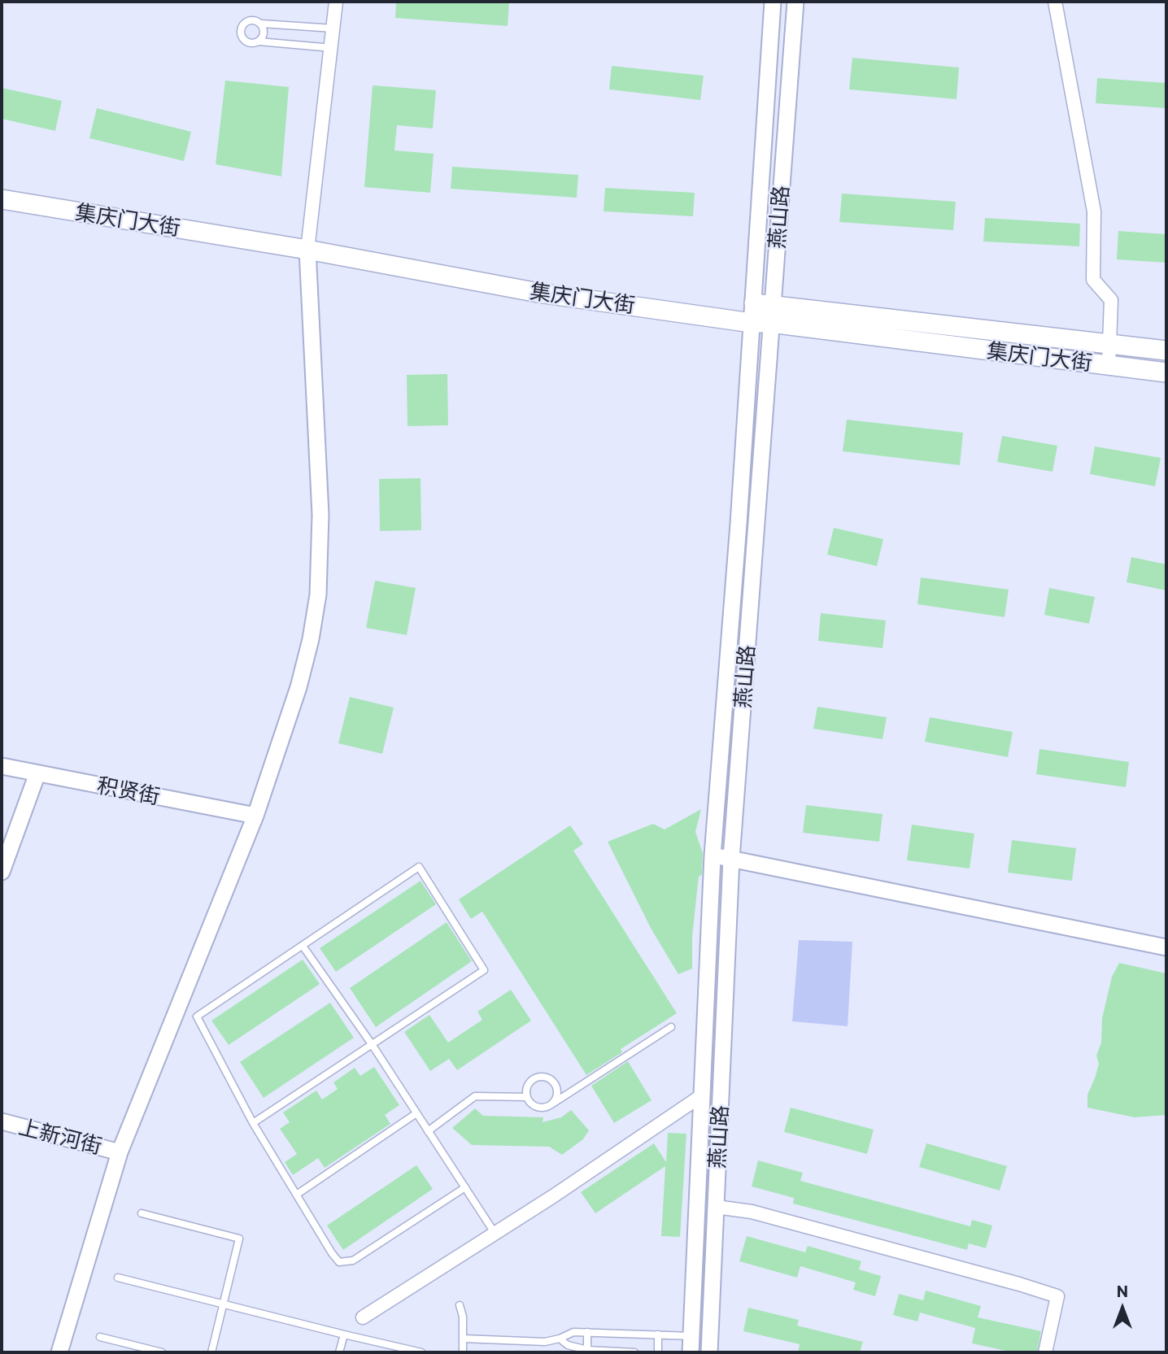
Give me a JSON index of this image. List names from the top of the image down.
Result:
{
  "streets": {
    "main road": ["集庆门大街"],
    "street": ["燕山路", "积贤街", "上新河街"]
  },
  "crossings": [
    ["燕山路", "集庆门大街"]
  ],
  "north": "top"
}
